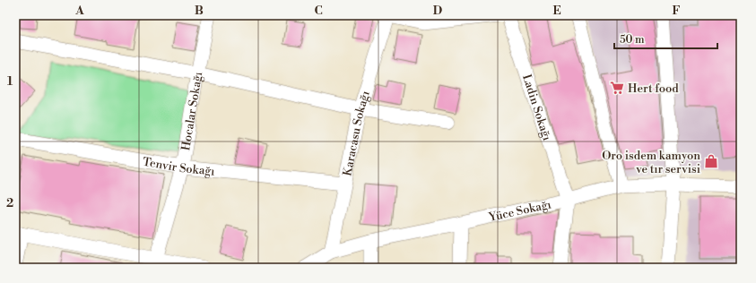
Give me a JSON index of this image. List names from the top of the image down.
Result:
{
  "streets": {
    "street": [
      "Ladin Sokağı",
      "Hocalar Sokağı",
      "Karacasu Sokağı",
      "Tenvir Sokağı",
      "Yüce Sokağı"
    ]
  },
  "crossings": [
    ["Ladin Sokağı", "Yüce Sokağı"],
    ["Hocalar Sokağı", "Tenvir Sokağı"],
    ["Karacasu Sokağı", "Tenvir Sokağı"],
    ["Karacasu Sokağı", "Yüce Sokağı"]
  ],
  "places": {
    "supermarket": ["Hert food"],
    "shop": ["Oro isdem kamyon ve tır servisi"]
  },
  "scale_bar": "50 m",
  "grid": {
    "columns": [
      "A",
      "B",
      "C",
      "D",
      "E",
      "F"
    ],
    "rows": ["1", "2"]
  }
}
